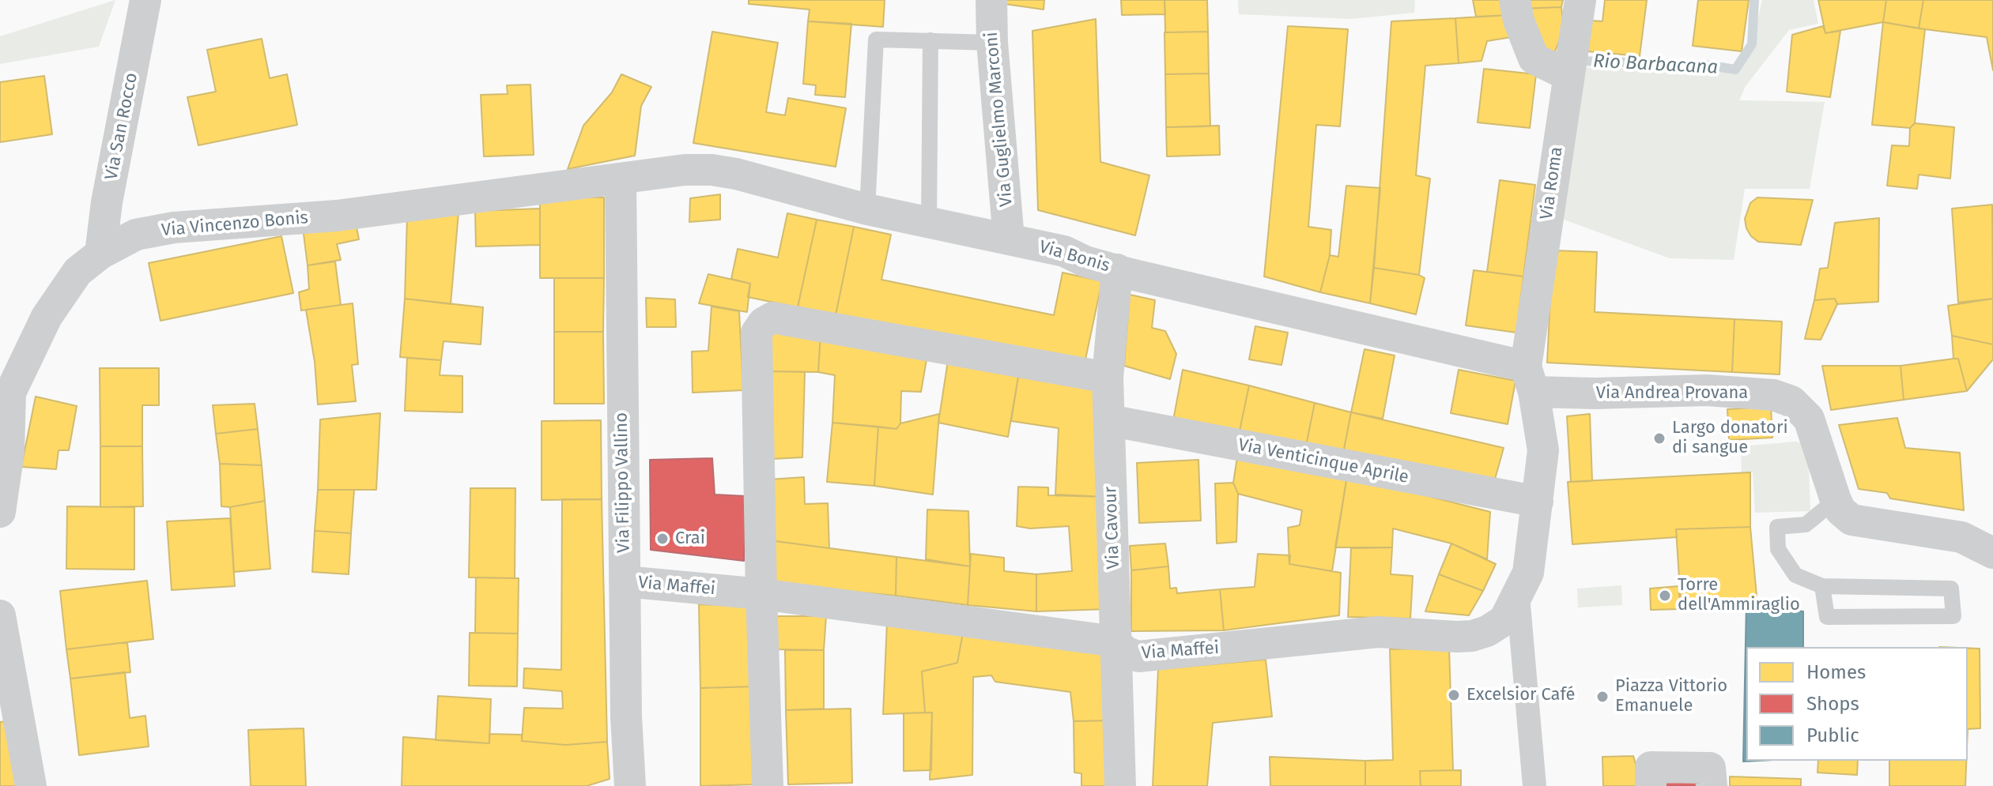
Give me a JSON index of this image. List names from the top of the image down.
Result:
{
  "streets": {
    "street": [
      "Via Guglielmo Marconi",
      "Via San Rocco",
      "Via Roma",
      "Via Vincenzo Bonis",
      "Via Bonis",
      "Via Andrea Provana",
      "Via Venticinque Aprile",
      "Via Filippo Vallino",
      "Via Cavour",
      "Via Maffei"
    ]
  },
  "crossings": [
    ["Via Guglielmo Marconi", "Via Bonis"],
    ["Via San Rocco", "Via Vincenzo Bonis"],
    ["Via Roma", "Via Bonis"],
    ["Via Roma", "Via Andrea Provana"],
    ["Via Roma", "Via Maffei"],
    ["Via Vincenzo Bonis", "Via Bonis"],
    ["Via Vincenzo Bonis", "Via Filippo Vallino"],
    ["Via Bonis", "Via Andrea Provana"],
    ["Via Bonis", "Via Filippo Vallino"],
    ["Via Bonis", "Via Cavour"],
    ["Via Bonis", "Via Maffei"],
    ["Via Andrea Provana", "Via Maffei"],
    ["Via Venticinque Aprile", "Via Cavour"],
    ["Via Venticinque Aprile", "Via Maffei"],
    ["Via Filippo Vallino", "Via Maffei"],
    ["Via Cavour", "Via Maffei"]
  ],
  "water": ["Rio Barbacana"],
  "places": [
    "Largo donatori di sangue",
    "Crai",
    "Torre dell'Ammiraglio",
    "Excelsior Café",
    "Piazza Vittorio Emanuele"
  ],
  "legend": ["Homes", "Shops", "Public"]
}
